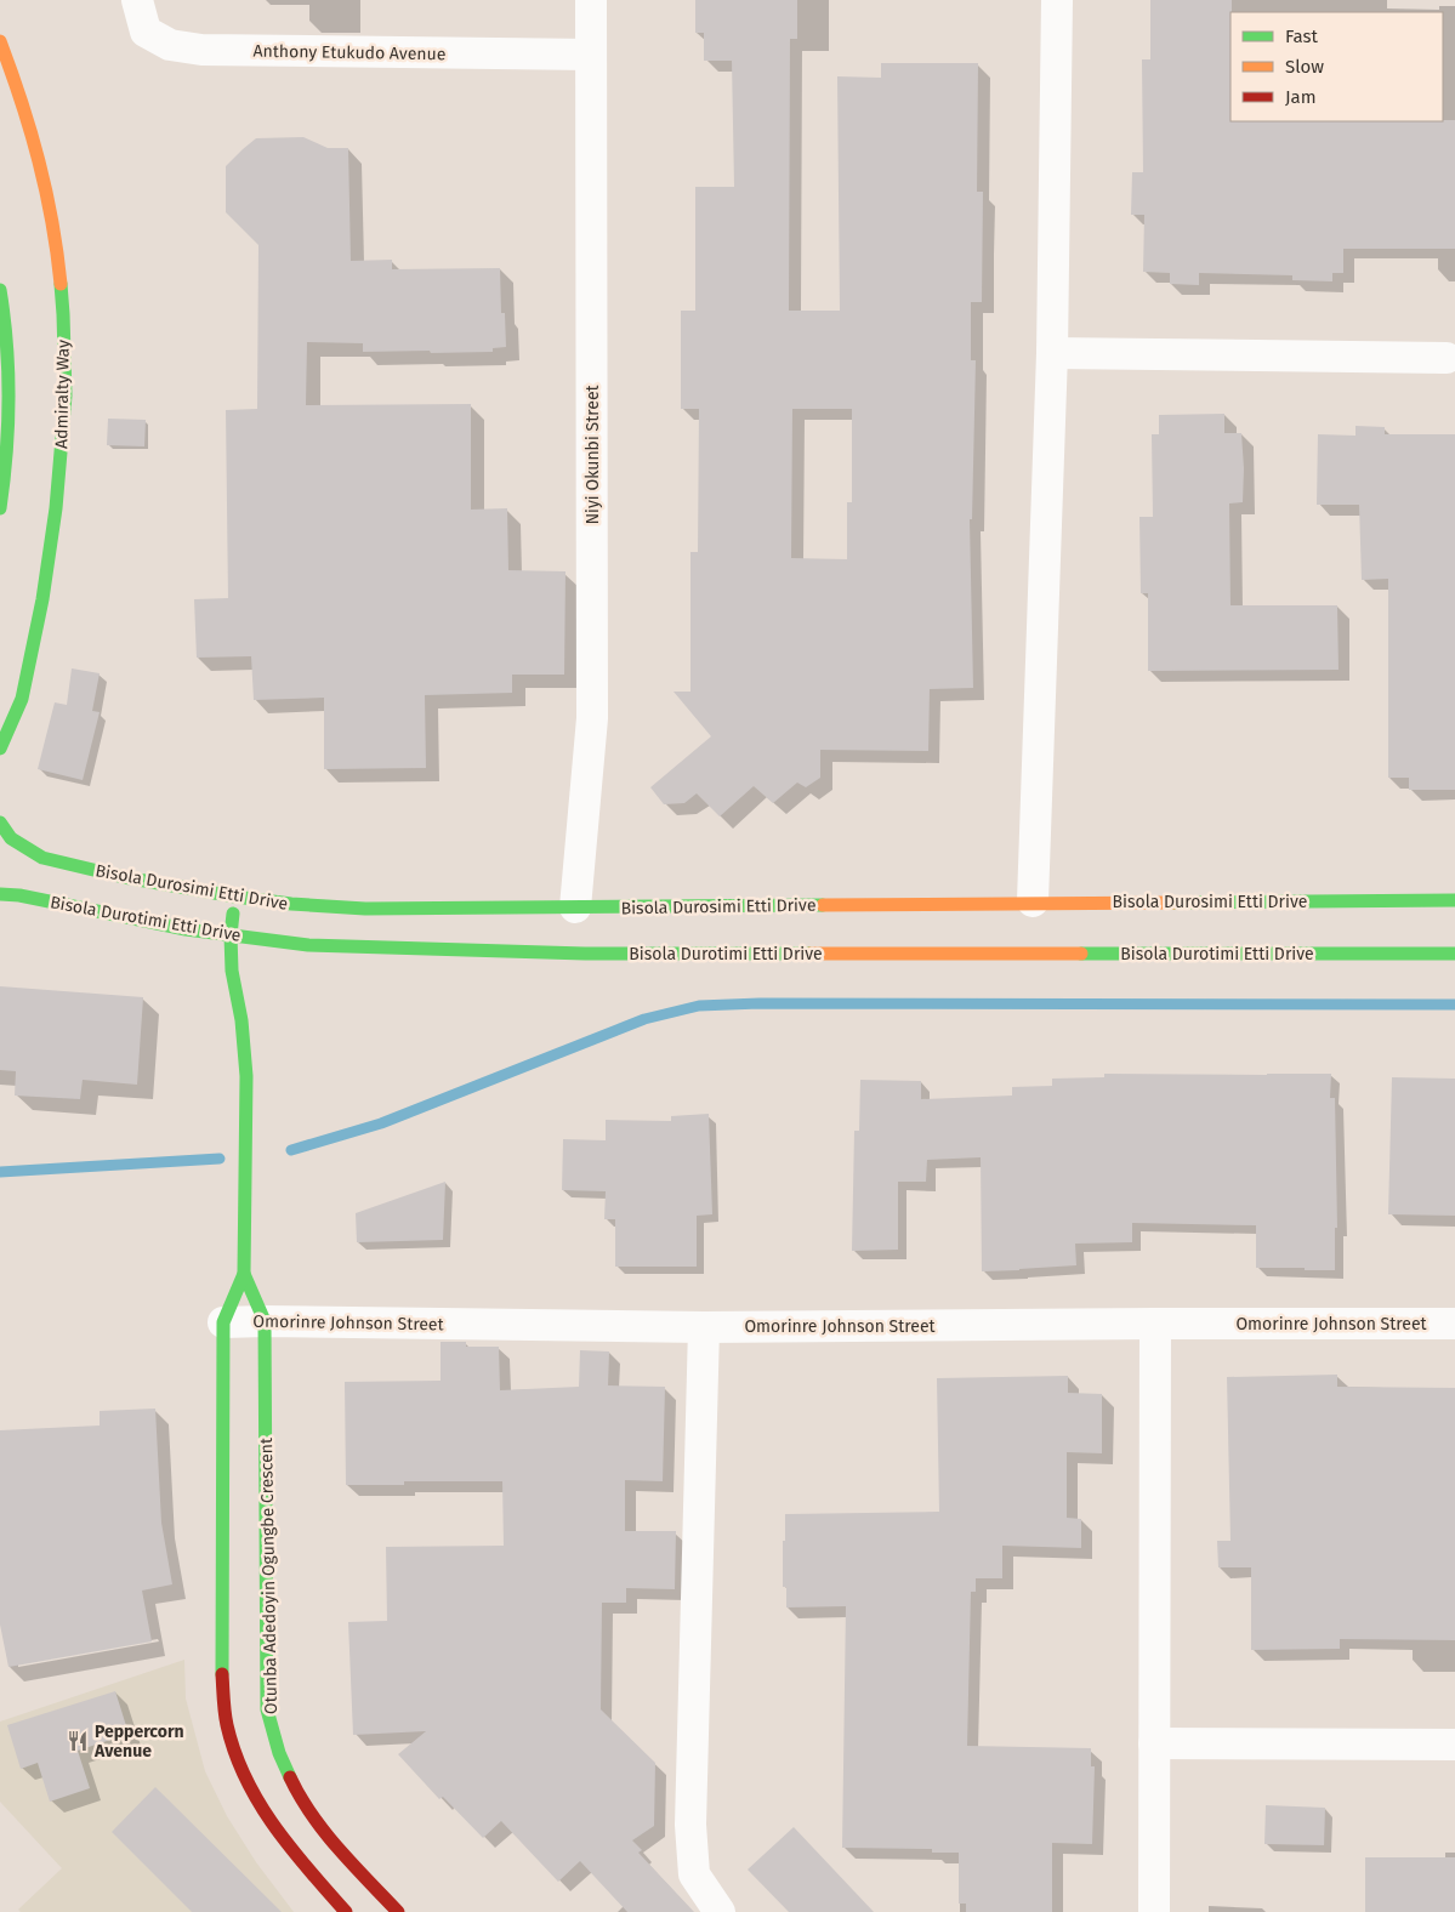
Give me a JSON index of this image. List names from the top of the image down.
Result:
{
  "streets": {
    "main road": [
      "Admiralty Way",
      "Bisola Durosimi Etti Drive",
      "Bisola Durotimi Etti Drive",
      "Otunba Adedoyin Ogungbe Crescent"
    ],
    "street": ["Anthony Etukudo Avenue", "Niyi Okunbi Street", "Omorinre Johnson Street"]
  },
  "crossings": [
    ["Anthony Etukudo Avenue", "Niyi Okunbi Street"],
    ["Niyi Okunbi Street", "Bisola Durosimi Etti Drive"],
    ["Bisola Durosimi Etti Drive", "Otunba Adedoyin Ogungbe Crescent"],
    ["Bisola Durotimi Etti Drive", "Otunba Adedoyin Ogungbe Crescent"],
    ["Omorinre Johnson Street", "Otunba Adedoyin Ogungbe Crescent"]
  ],
  "places": {
    "restaurant": ["Peppercorn Avenue"]
  },
  "legend": ["Fast", "Slow", "Jam"]
}
